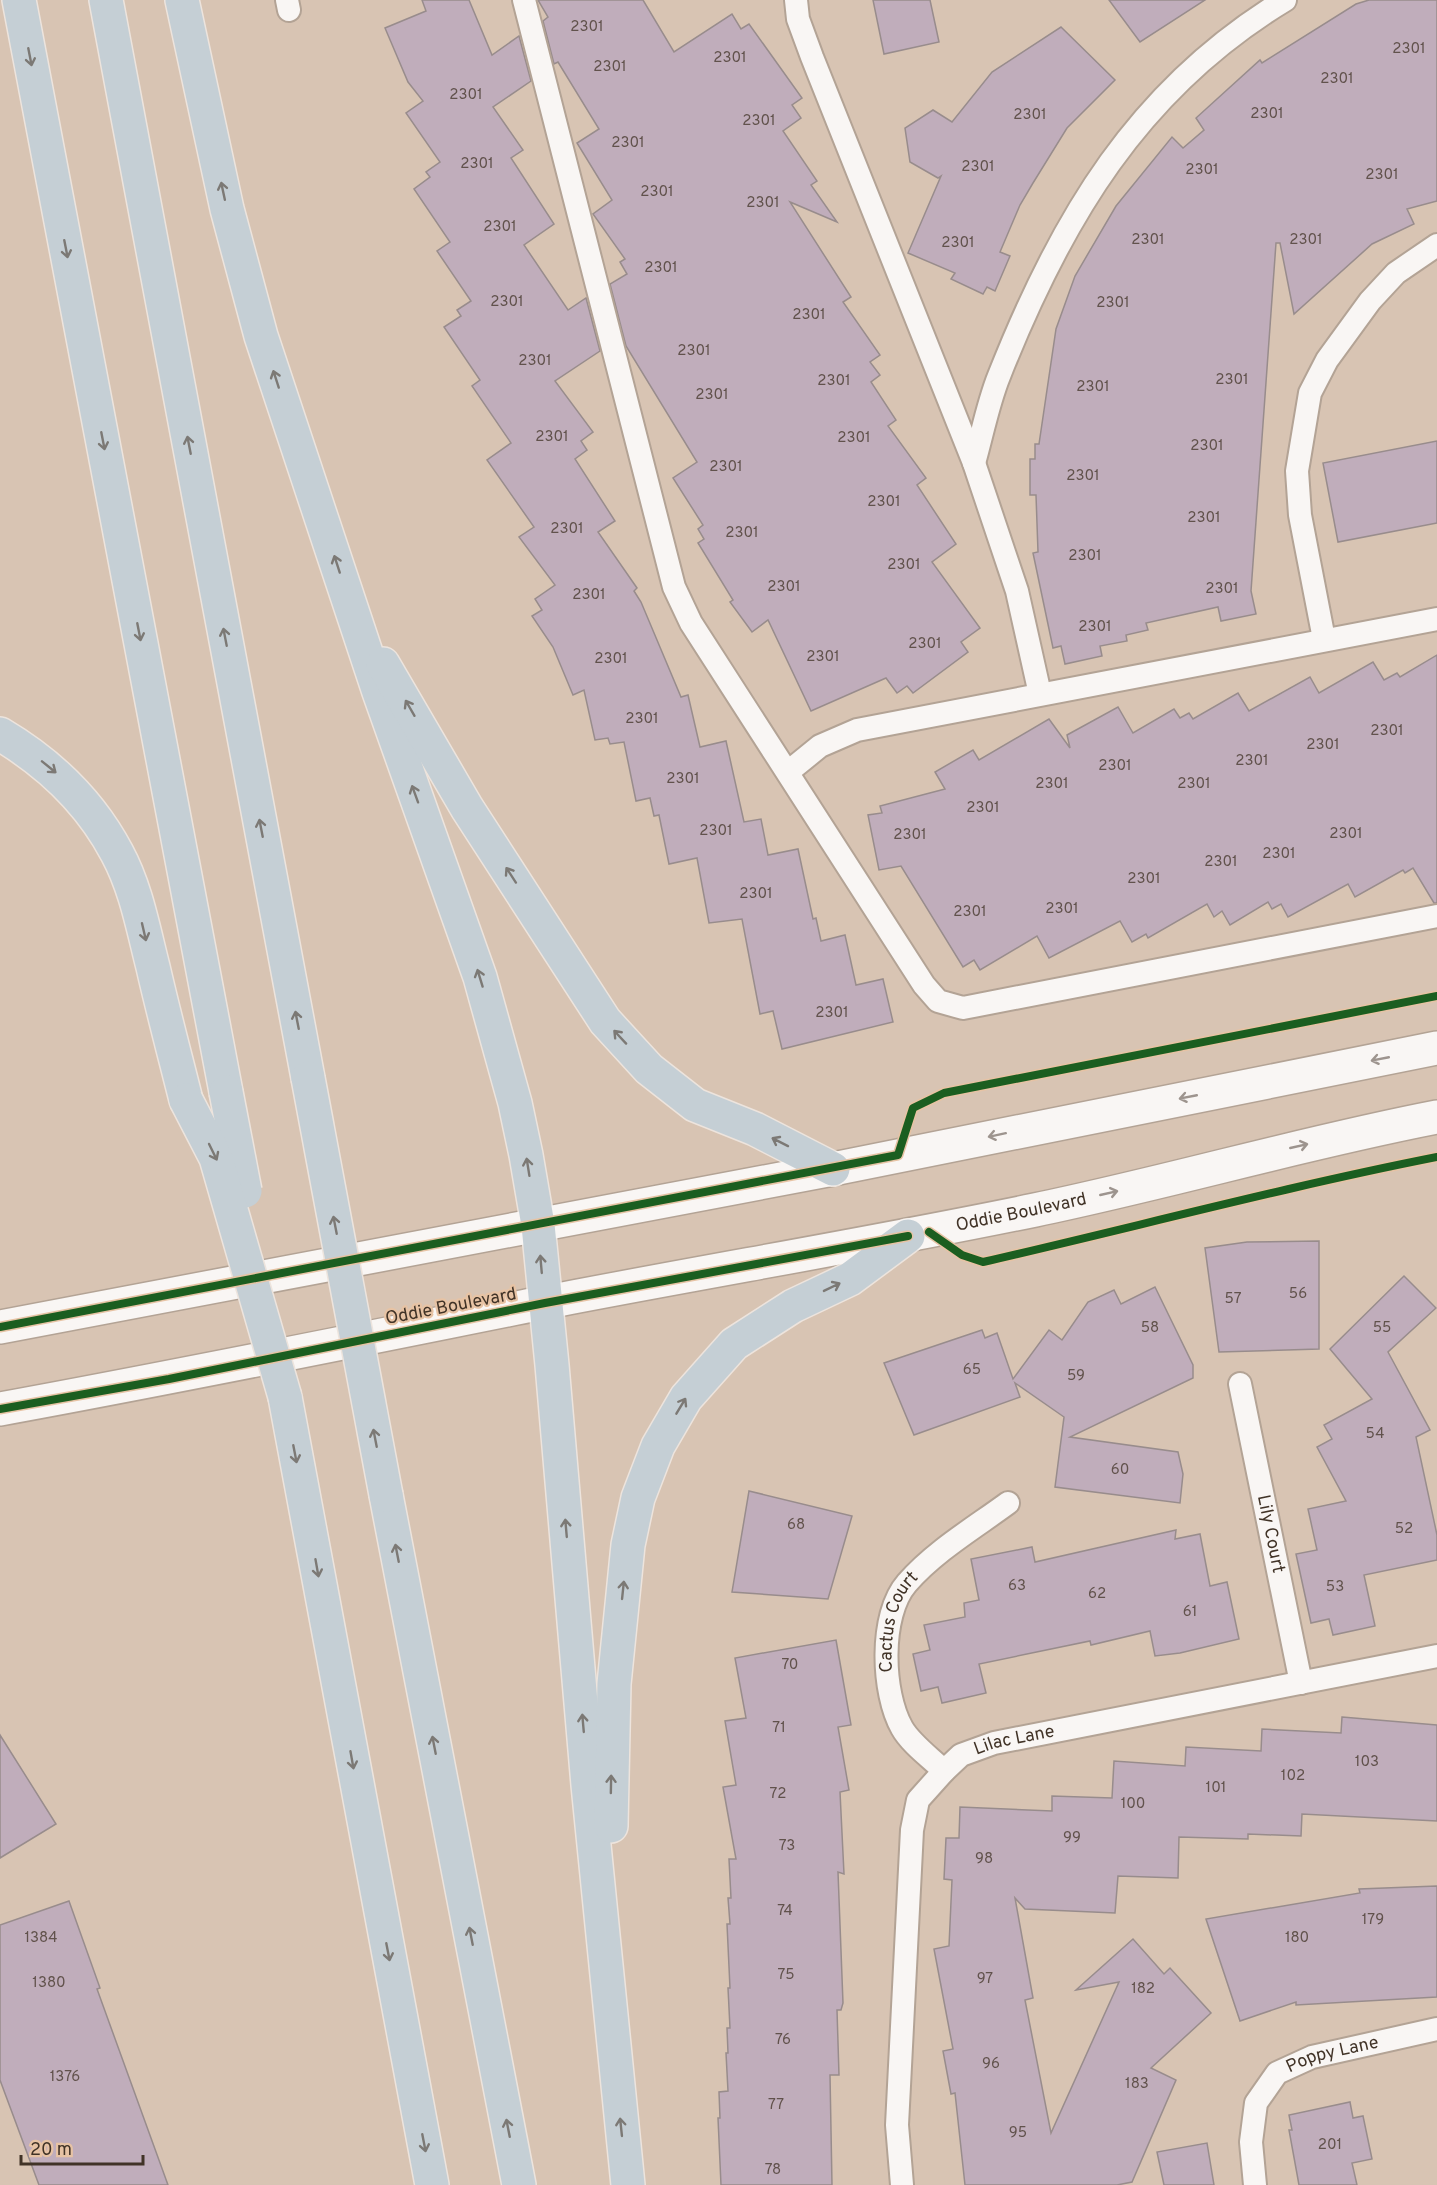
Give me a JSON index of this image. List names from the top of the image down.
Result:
{
  "streets": {
    "main road": ["Oddie Boulevard"],
    "lane": [
      "Lily Court",
      "Cactus Court",
      "Lilac Lane",
      "Poppy Lane"
    ]
  },
  "crossings": [
    ["Lily Court", "Lilac Lane"],
    ["Cactus Court", "Lilac Lane"]
  ],
  "house_numbers": [
    "2301",
    "2301",
    "2301",
    "2301",
    "2301",
    "2301",
    "2301",
    "2301",
    "2301",
    "2301",
    "2301",
    "2301",
    "2301",
    "2301",
    "2301",
    "2301",
    "2301",
    "2301",
    "2301",
    "2301",
    "2301",
    "2301",
    "2301",
    "2301",
    "2301",
    "2301",
    "2301",
    "2301",
    "2301",
    "2301",
    "2301",
    "2301",
    "2301",
    "2301",
    "2301",
    "2301",
    "2301",
    "2301",
    "2301",
    "2301",
    "2301",
    "2301",
    "2301",
    "2301",
    "2301",
    "2301",
    "2301",
    "2301",
    "2301",
    "2301",
    "2301",
    "2301",
    "2301",
    "2301",
    "2301",
    "2301",
    "2301",
    "2301",
    "2301",
    "2301",
    "2301",
    "2301",
    "2301",
    "2301",
    "2301",
    "2301",
    "2301",
    "56",
    "57",
    "58",
    "55",
    "65",
    "59",
    "54",
    "60",
    "68",
    "52",
    "63",
    "53",
    "62",
    "61",
    "70",
    "71",
    "103",
    "102",
    "101",
    "72",
    "100",
    "99",
    "73",
    "98",
    "74",
    "179",
    "1384",
    "180",
    "75",
    "97",
    "1380",
    "182",
    "76",
    "96",
    "1376",
    "183",
    "77",
    "95",
    "201",
    "78"
  ],
  "scale_bar": "20 m"
}
